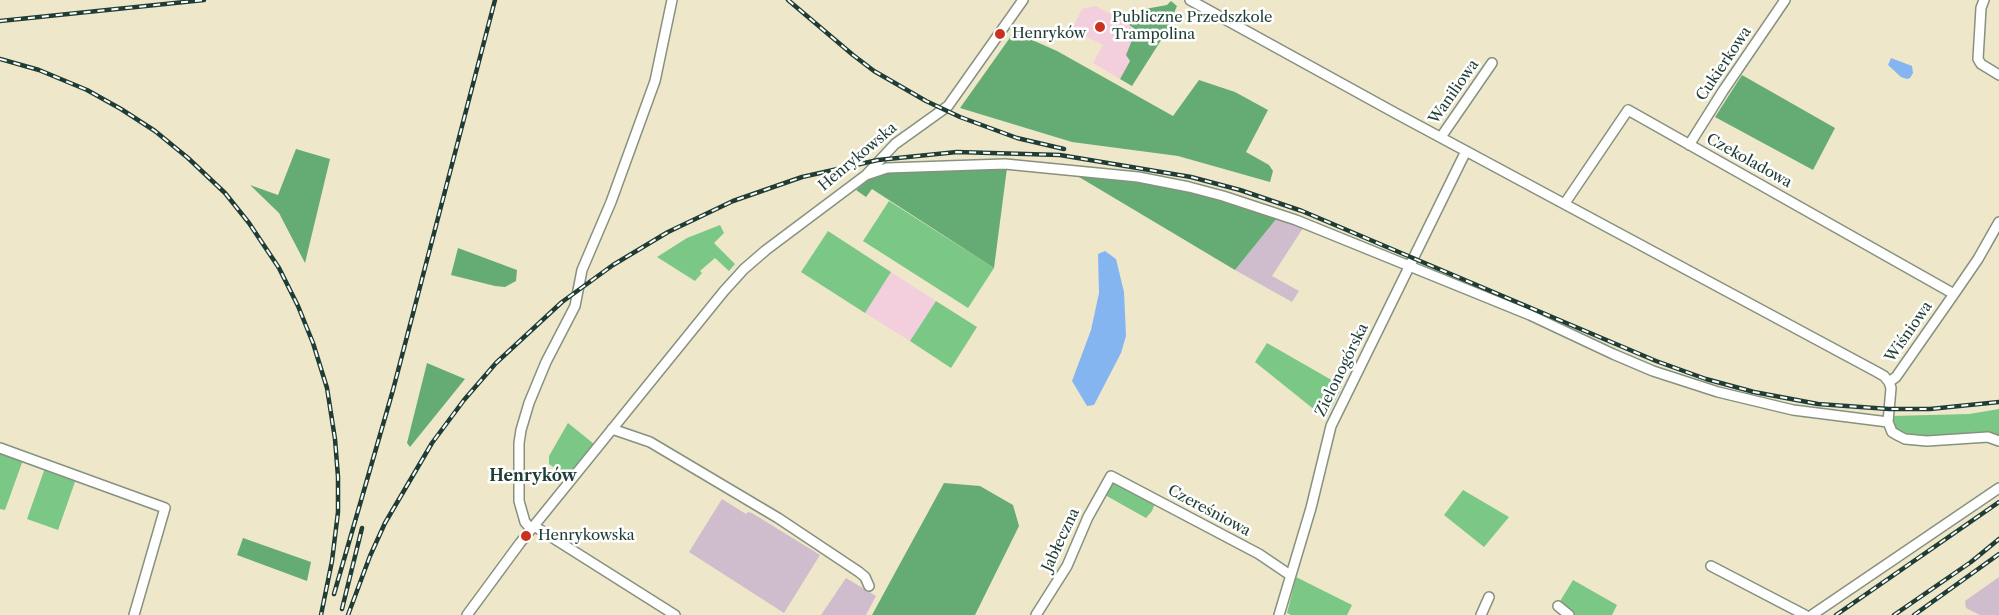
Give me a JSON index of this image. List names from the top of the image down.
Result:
{
  "streets": {
    "street": [
      "Cukierkowa",
      "Waniliowa",
      "Henrykowska",
      "Czekoladowa",
      "Wiśniowa",
      "Zielonogórska",
      "Czereśniowa",
      "Jabłeczna"
    ]
  },
  "crossings": [
    ["Cukierkowa", "Czekoladowa"],
    ["Czekoladowa", "Wiśniowa"],
    ["Zielonogórska", "Czereśniowa"],
    ["Czereśniowa", "Jabłeczna"]
  ],
  "districts": ["Henryków"],
  "places": ["Publiczne Przedszkole Trampolina", "Henryków", "Henrykowska"]
}
